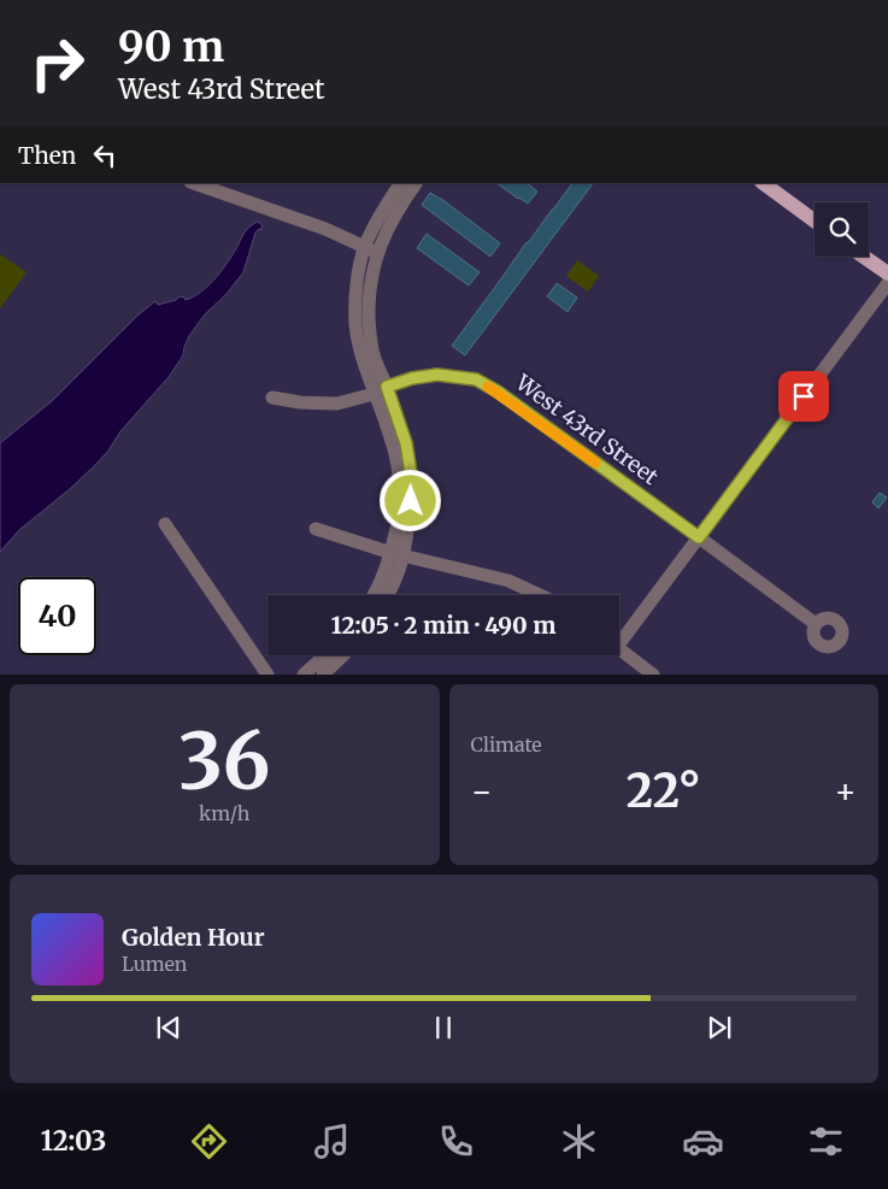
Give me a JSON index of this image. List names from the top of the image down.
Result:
{
  "streets": {
    "street": ["West 43rd Street"]
  },
  "page": {
    "turn": ["90 m", "West 43rd Street"],
    "then": "Then",
    "limit": "40",
    "trip": "12:05 · 2 min · 490 m",
    "tile": [
      ["36", "km/h"],
      "Climate"
    ],
    "heat": ["−", "22°", "+"],
    "song": ["Golden Hour", "Lumen"],
    "tabs": "12:03"
  }
}
